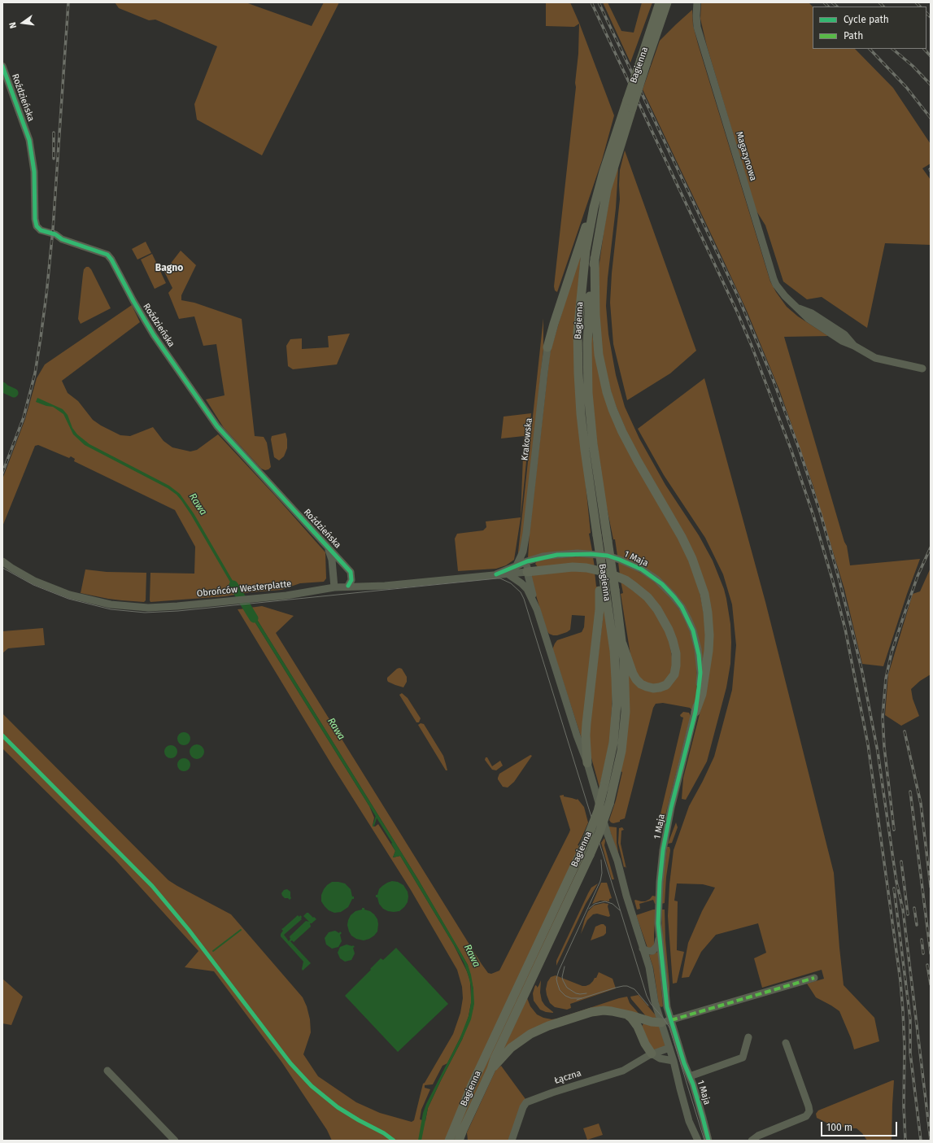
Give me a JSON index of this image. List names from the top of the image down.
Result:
{
  "streets": {
    "main road": ["Bagienna"],
    "street": [
      "Roździeńska",
      "Magazynowa",
      "Krakowska",
      "1 Maja",
      "Obrońców Westerplatte",
      "Łączna"
    ]
  },
  "crossings": [
    ["Bagienna", "1 Maja"],
    ["Bagienna", "Obrońców Westerplatte"],
    ["Roździeńska", "Obrońców Westerplatte"],
    ["Krakowska", "Obrońców Westerplatte"],
    ["1 Maja", "Obrońców Westerplatte"]
  ],
  "districts": ["Bagno"],
  "water": ["Rawa"],
  "legend": ["Cycle path", "Path"],
  "scale_bar": "100 m",
  "north": "left"
}
